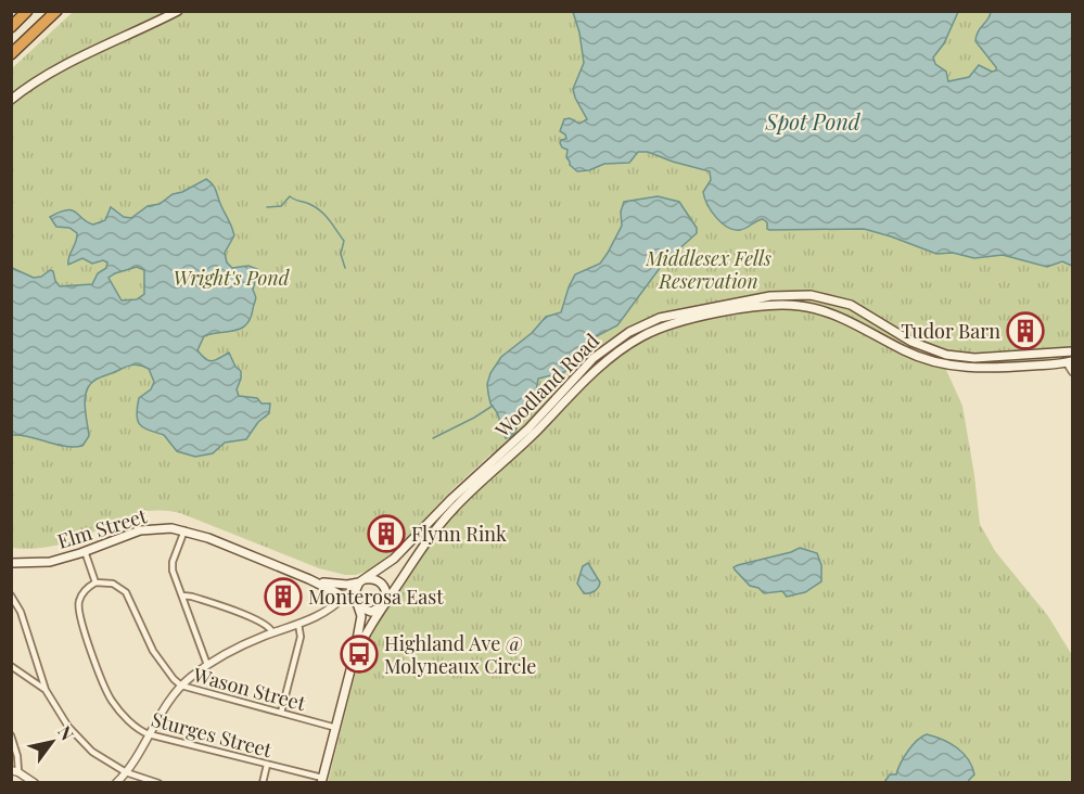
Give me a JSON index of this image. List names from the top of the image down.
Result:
{
  "streets": {
    "main road": ["Woodland Road", "Elm Street"],
    "street": ["Wason Street", "Sturges Street"]
  },
  "crossings": [
    ["Woodland Road", "Elm Street"],
    ["Wason Street", "Sturges Street"]
  ],
  "water": ["Spot Pond"],
  "parks": ["Middlesex Fells Reservation", "Wright's Pond"],
  "places": {
    "building": ["Tudor Barn", "Flynn Rink", "Monterosa East"],
    "bus stop": ["Highland Ave @ Molyneaux Circle"]
  },
  "north": "top right"
}
